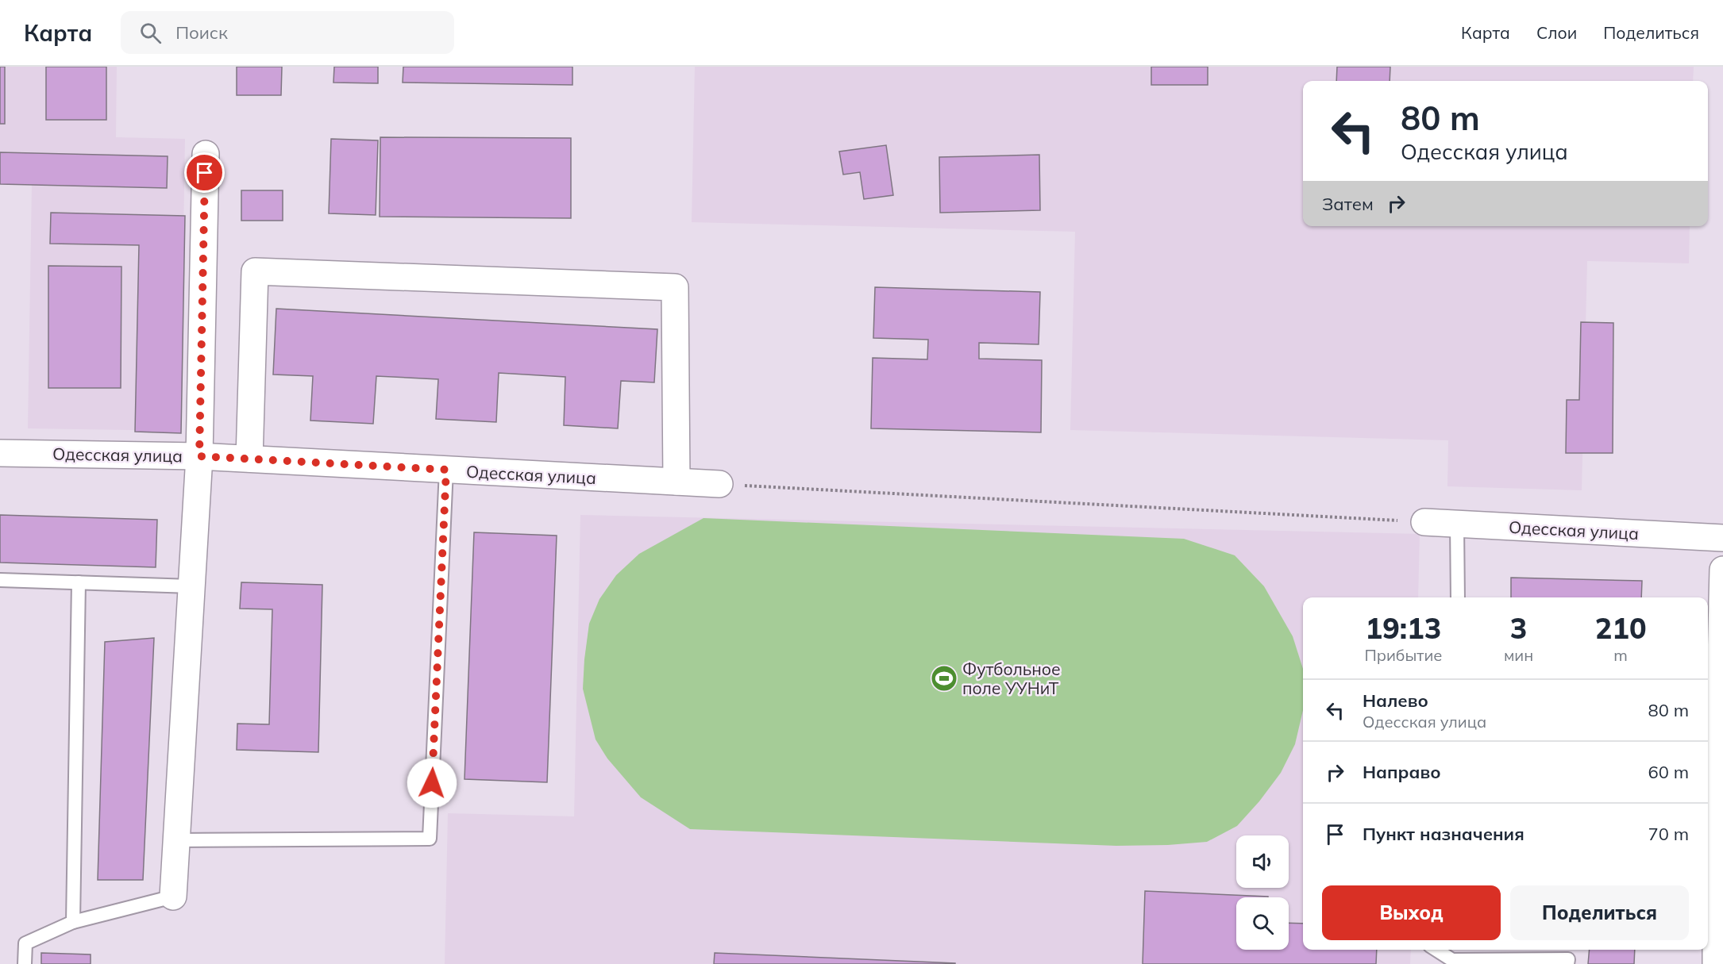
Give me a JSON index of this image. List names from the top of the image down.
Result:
{
  "streets": {
    "street": ["Одесская улица"]
  },
  "places": {
    "sports": ["Футбольное поле УУНиТ"]
  },
  "page": {
    "header": "Карта",
    "search": "Поиск",
    "nav": ["Карта", "Слои", "Поделиться"],
    "turn": ["80 m", "Одесская улица"],
    "then": "Затем",
    "eta": [
      "19:13",
      "Прибытие",
      "3",
      "мин",
      "210",
      "m"
    ],
    "list": [
      {
        "name": "Налево",
        "note": "Одесская улица",
        "value": "80 m"
      },
      {
        "name": "Направо",
        "value": "60 m"
      },
      {
        "name": "Пункт назначения",
        "value": "70 m"
      }
    ],
    "buttons": ["Выход", "Поделиться"]
  }
}
